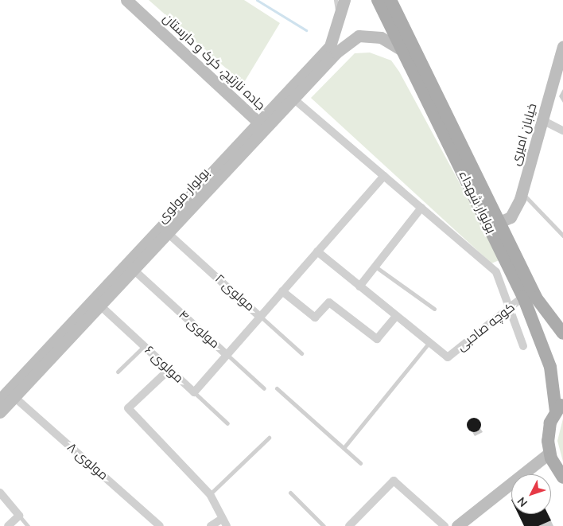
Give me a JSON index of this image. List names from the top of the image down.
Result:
{
  "streets": {
    "main road": ["بولوار شهداء"],
    "street": [
      "جاده نارتیچ، کرک و دارستان",
      "خیابان امیری",
      "بولوار مولوی",
      "مولوی ۲",
      "کوچه صاحبی",
      "مولوی ۴",
      "مولوی ۶",
      "مولوی ۸"
    ]
  },
  "crossings": [
    ["جاده نارتیچ، کرک و دارستان", "بولوار مولوی"],
    ["خیابان امیری", "بولوار شهداء"],
    ["بولوار مولوی", "بولوار شهداء"],
    ["بولوار مولوی", "مولوی ۲"],
    ["بولوار مولوی", "مولوی ۴"],
    ["بولوار مولوی", "مولوی ۶"],
    ["بولوار مولوی", "مولوی ۸"],
    ["بولوار شهداء", "کوچه صاحبی"]
  ],
  "north": "bottom left"
}
